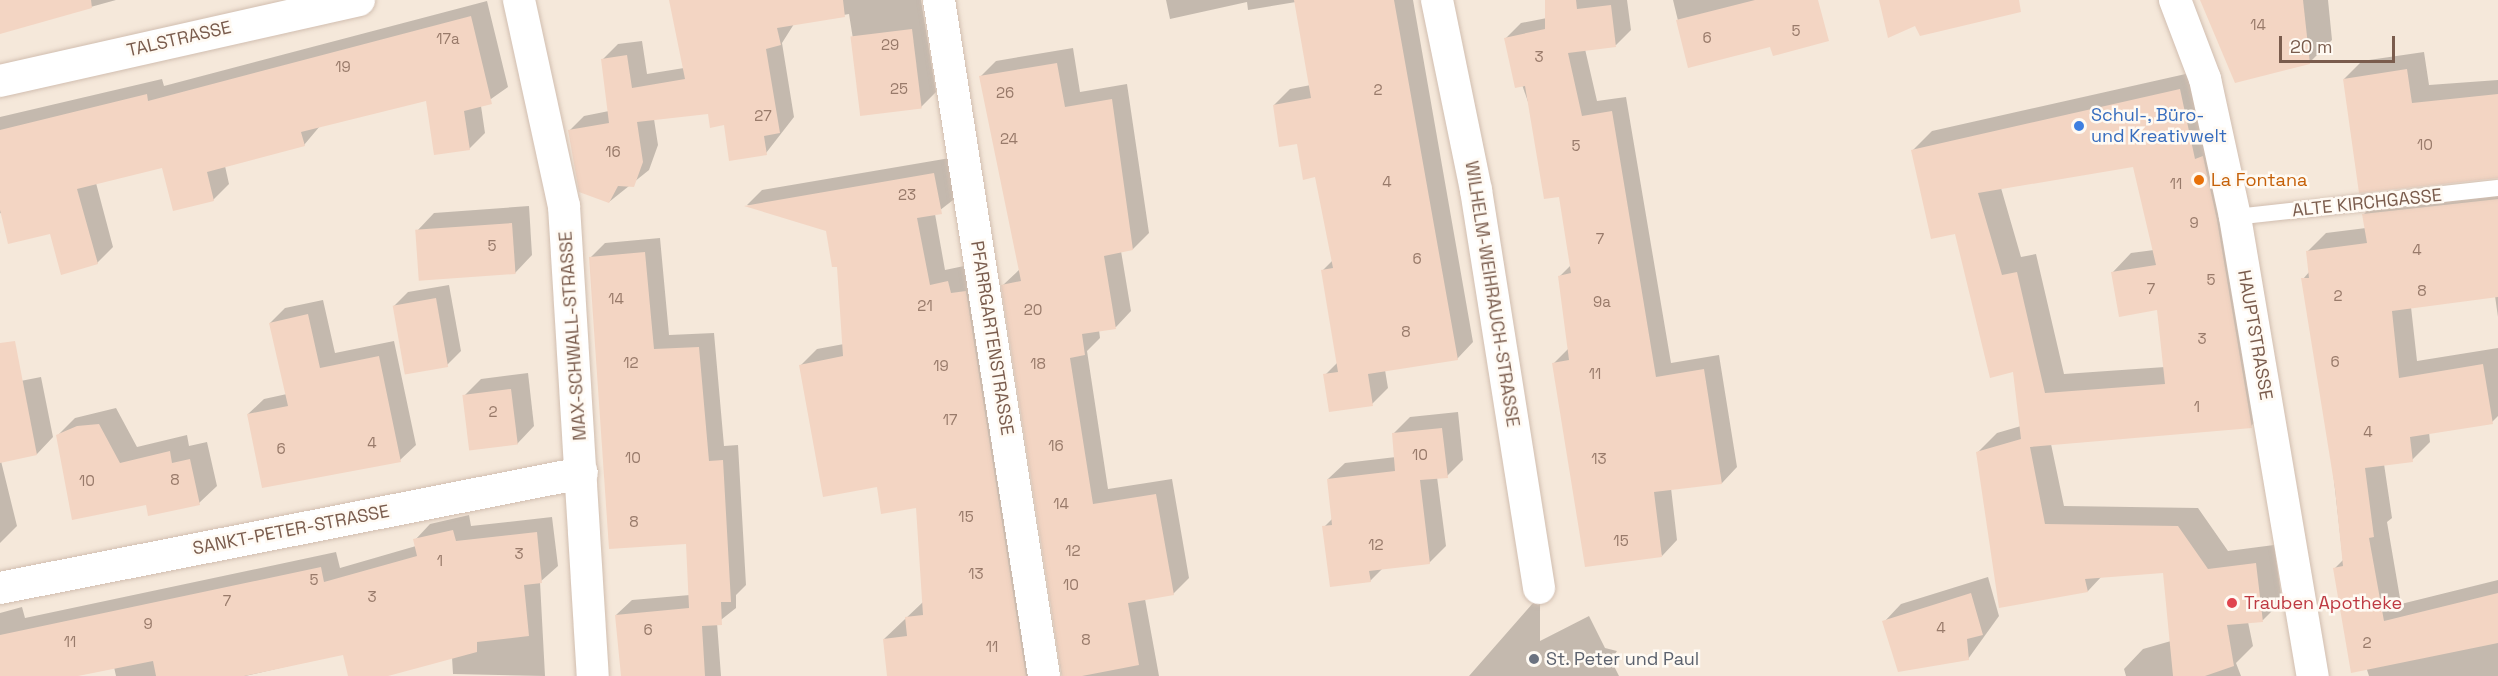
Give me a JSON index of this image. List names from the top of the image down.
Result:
{
  "streets": {
    "street": [
      "TALSTRASSE",
      "WILHELM-WEIHRAUCH-STRASSE",
      "HAUPTSTRASSE",
      "MAX-SCHWALL-STRASSE",
      "PFARRGARTENSTRASSE",
      "SANKT-PETER-STRASSE"
    ],
    "lane": ["ALTE KIRCHGASSE"]
  },
  "crossings": [
    ["ALTE KIRCHGASSE", "HAUPTSTRASSE"],
    ["MAX-SCHWALL-STRASSE", "SANKT-PETER-STRASSE"]
  ],
  "places": [
    "Schul-, Büro- und Kreativwelt",
    "La Fontana",
    "Trauben Apotheke",
    "St. Peter und Paul"
  ],
  "house_numbers": [
    "14",
    "5",
    "6",
    "17a",
    "29",
    "3",
    "19",
    "25",
    "2",
    "26",
    "27",
    "24",
    "10",
    "5",
    "16",
    "4",
    "11",
    "23",
    "9",
    "7",
    "5",
    "4",
    "6",
    "5",
    "7",
    "8",
    "2",
    "14",
    "9a",
    "21",
    "20",
    "8",
    "3",
    "6",
    "12",
    "18",
    "19",
    "11",
    "1",
    "2",
    "17",
    "4",
    "4",
    "16",
    "6",
    "10",
    "10",
    "13",
    "8",
    "10",
    "14",
    "15",
    "8",
    "15",
    "12",
    "12",
    "3",
    "1",
    "13",
    "5",
    "10",
    "3",
    "7",
    "9",
    "4",
    "6",
    "8",
    "11",
    "2",
    "11"
  ],
  "scale_bar": "20 m"
}
